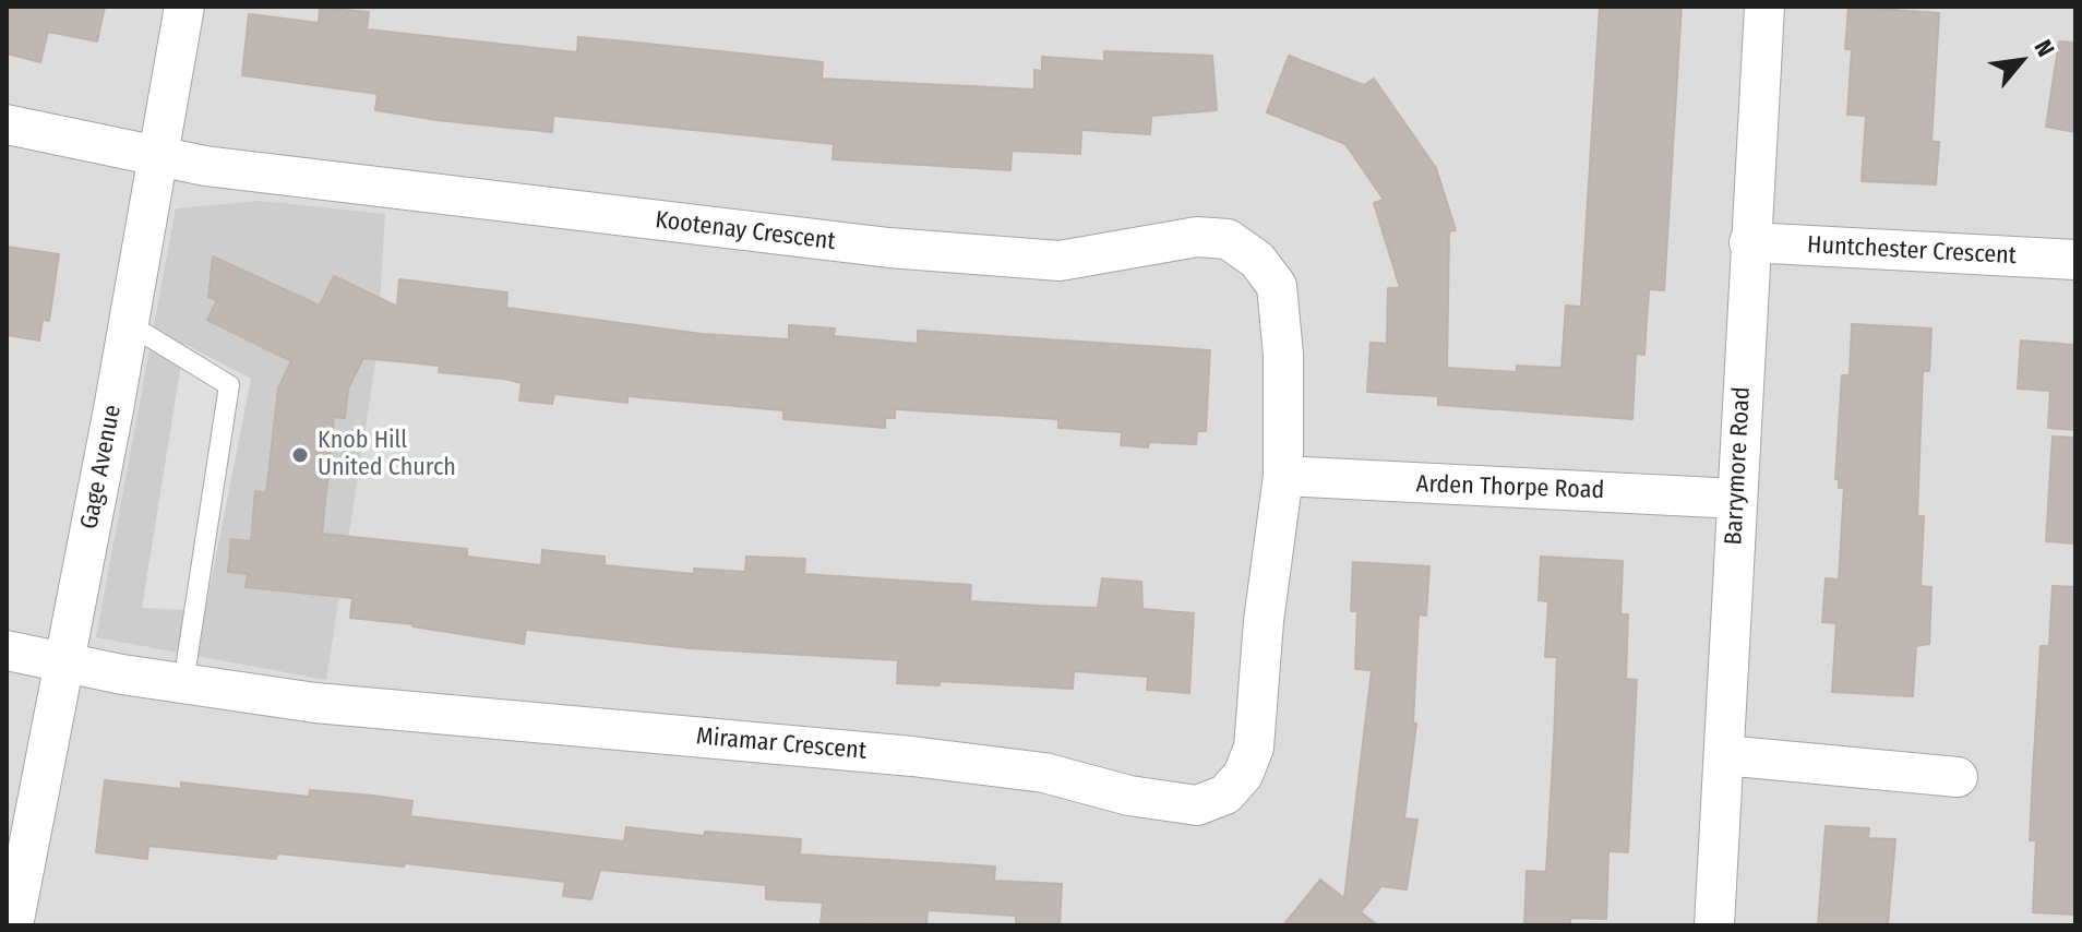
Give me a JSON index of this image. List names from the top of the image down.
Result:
{
  "streets": {
    "street": [
      "Kootenay Crescent",
      "Huntchester Crescent",
      "Barrymore Road",
      "Gage Avenue",
      "Arden Thorpe Road",
      "Miramar Crescent"
    ]
  },
  "crossings": [
    ["Kootenay Crescent", "Gage Avenue"],
    ["Kootenay Crescent", "Arden Thorpe Road"],
    ["Kootenay Crescent", "Miramar Crescent"],
    ["Huntchester Crescent", "Barrymore Road"],
    ["Barrymore Road", "Arden Thorpe Road"],
    ["Gage Avenue", "Miramar Crescent"],
    ["Arden Thorpe Road", "Miramar Crescent"]
  ],
  "places": ["Knob Hill United Church"],
  "north": "top right"
}
